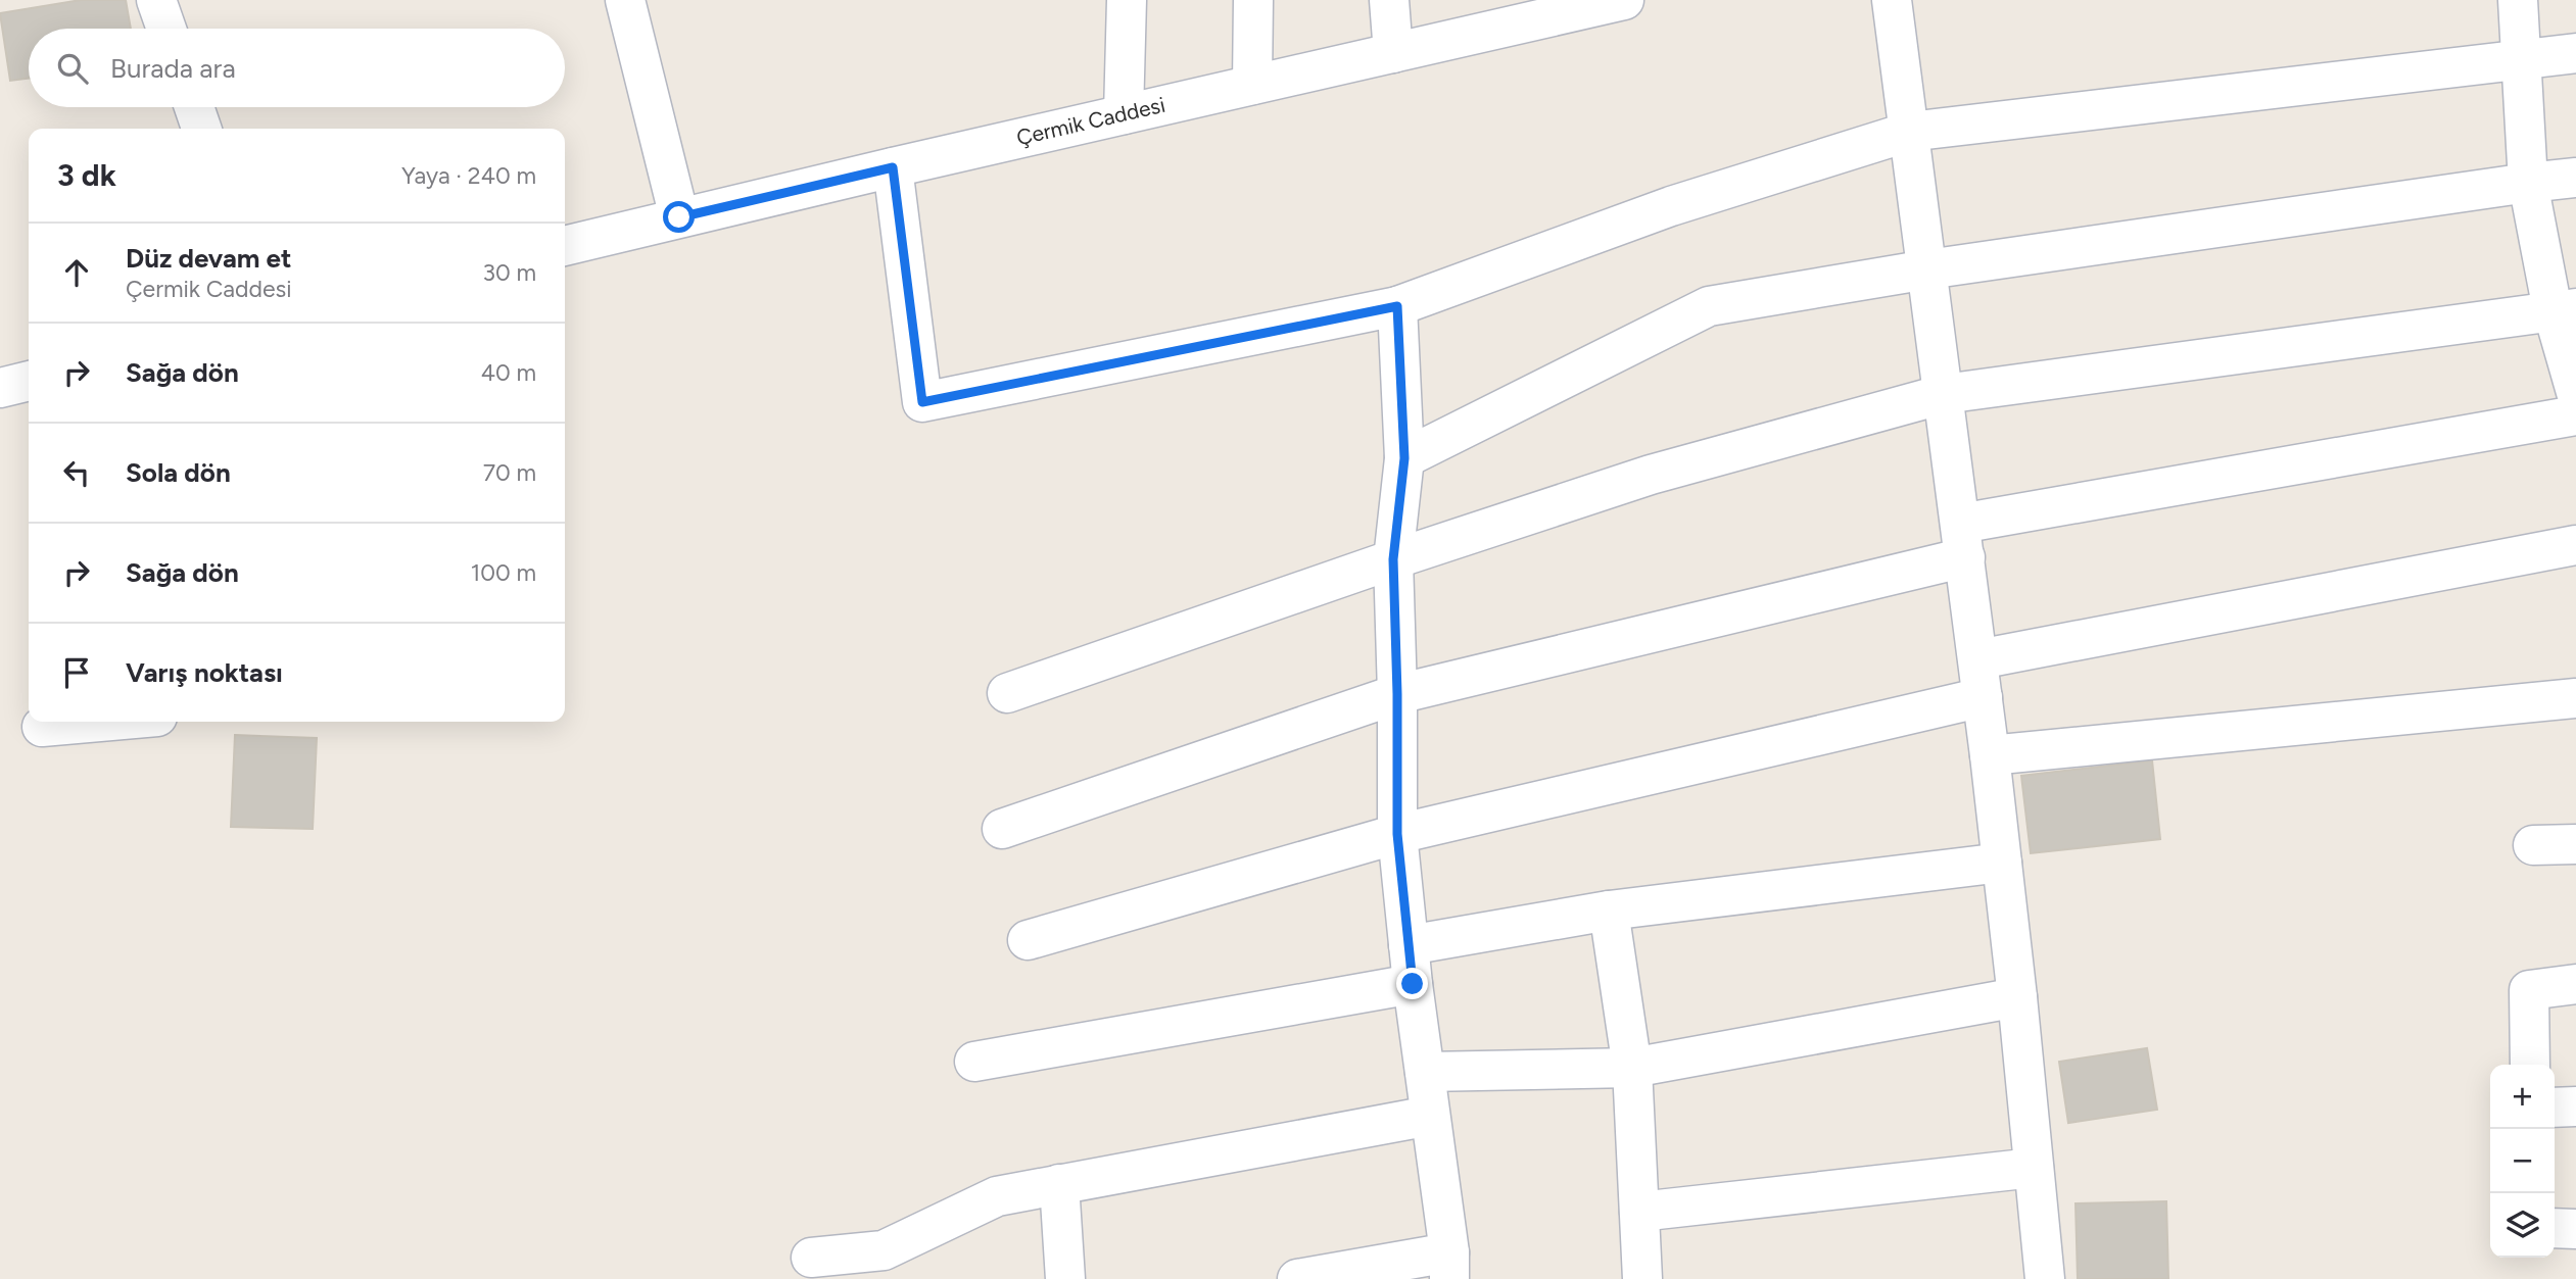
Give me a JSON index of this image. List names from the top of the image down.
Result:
{
  "streets": {
    "street": ["Çermik Caddesi"]
  },
  "page": {
    "search": "Burada ara",
    "heading": ["3 dk", "Yaya · 240 m"],
    "list": [
      ["Düz devam et", "Çermik Caddesi", "30 m"],
      ["Sağa dön", "40 m"],
      ["Sola dön", "70 m"],
      ["Sağa dön", "100 m"],
      "Varış noktası"
    ],
    "map_buttons": ["+", "−"]
  }
}
